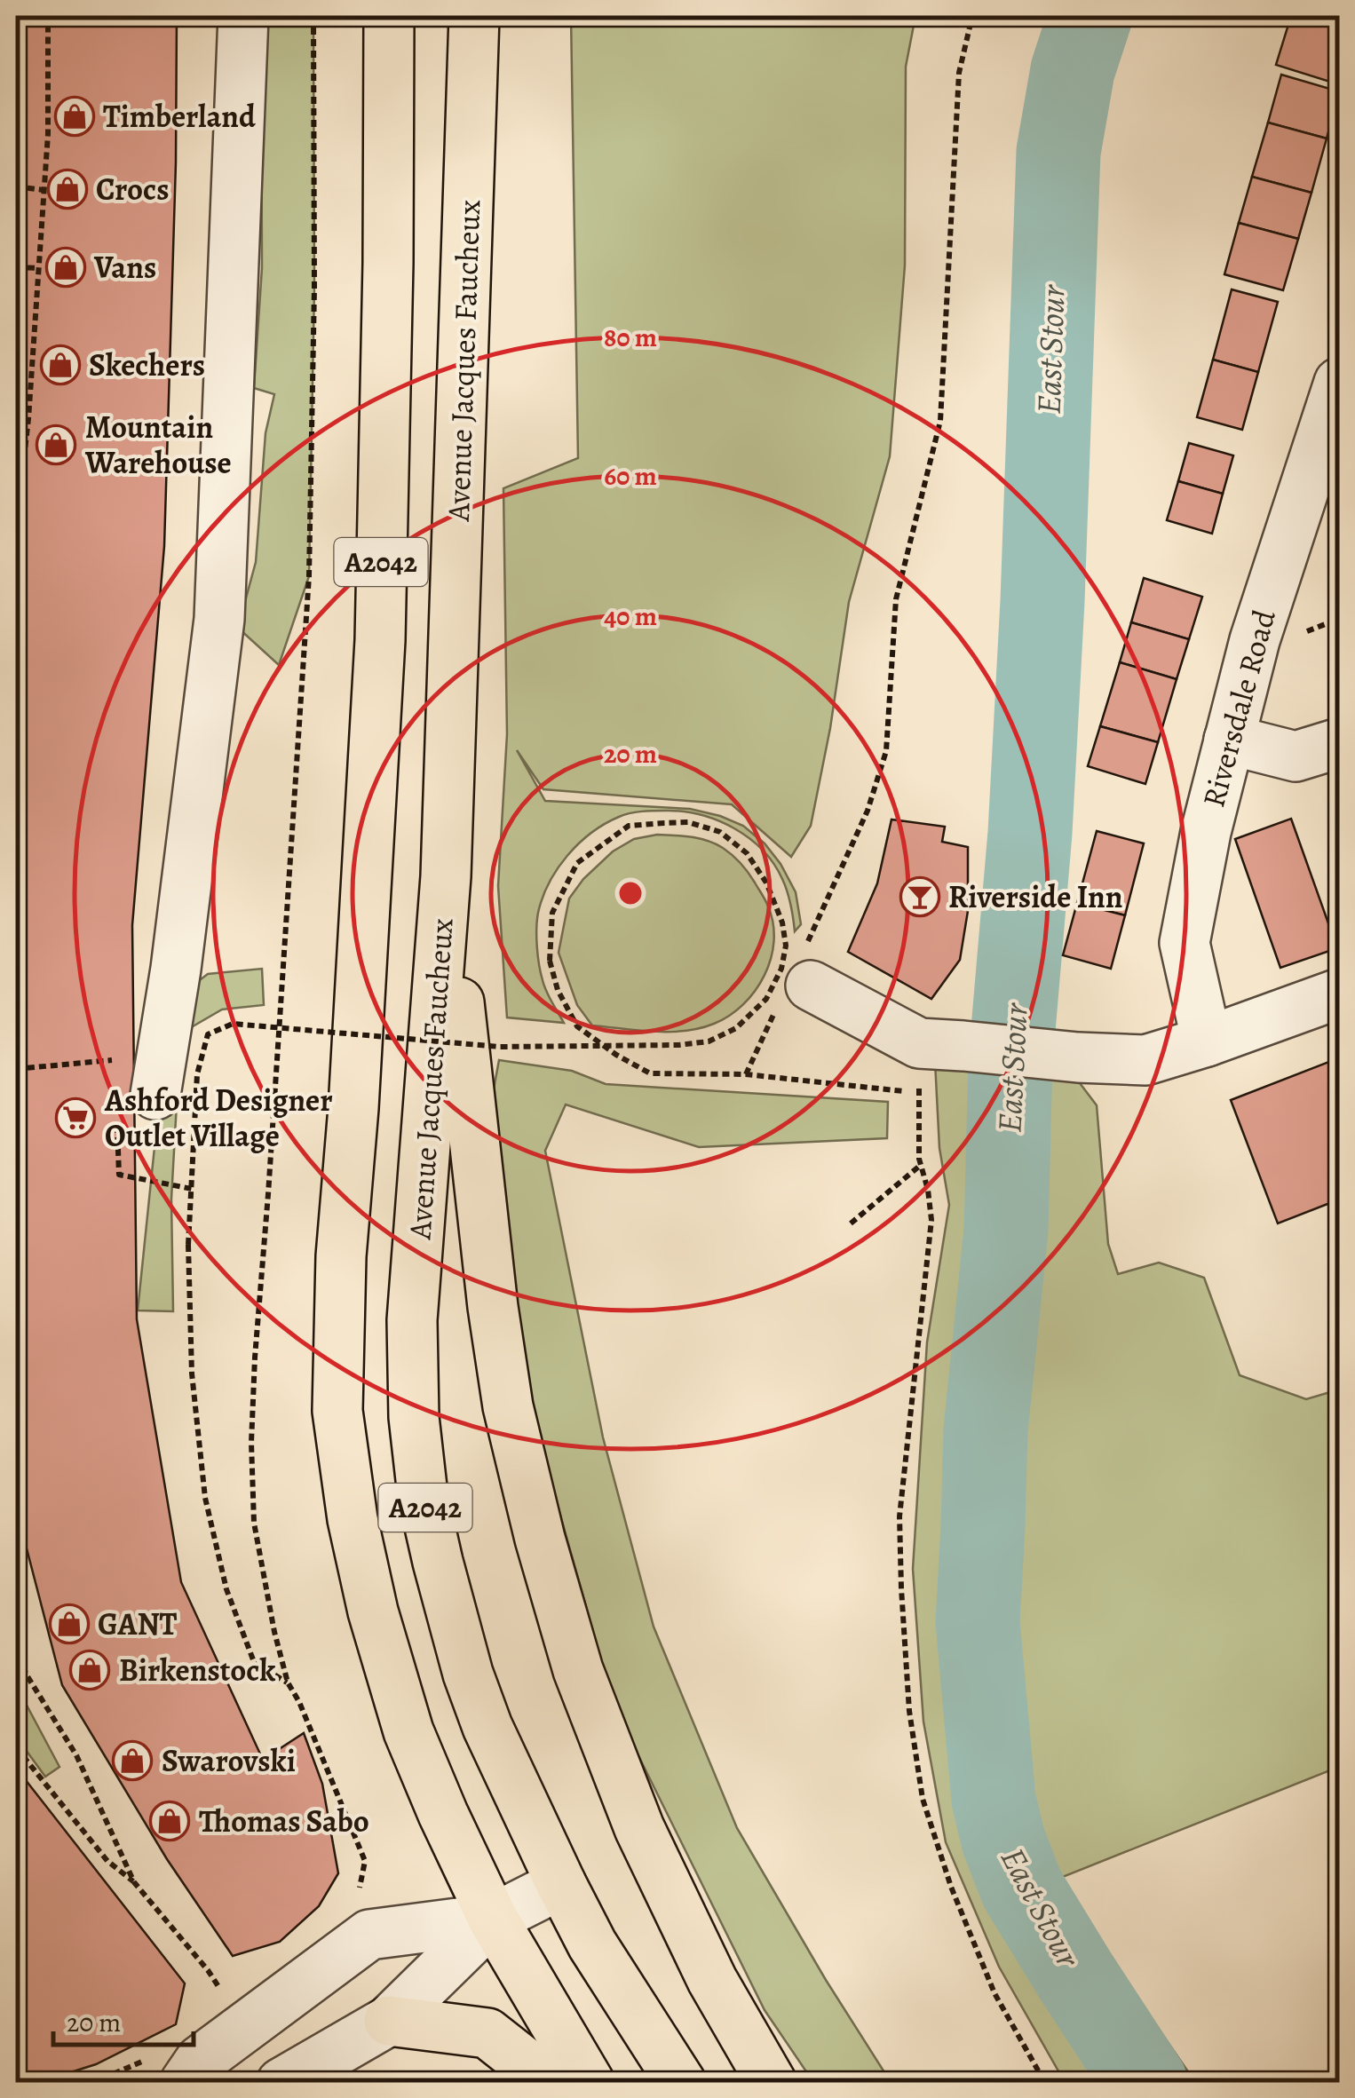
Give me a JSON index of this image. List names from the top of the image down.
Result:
{
  "streets": {
    "main road": ["Avenue Jacques Faucheux", "A2042"],
    "street": ["Riversdale Road"]
  },
  "water": ["East Stour"],
  "places": {
    "shop": [
      "Timberland",
      "Crocs",
      "Vans",
      "Skechers",
      "Mountain Warehouse",
      "GANT",
      "Birkenstock",
      "Swarovski",
      "Thomas Sabo"
    ],
    "bar": ["Riverside Inn"],
    "supermarket": ["Ashford Designer Outlet Village"]
  },
  "scale_bar": "20 m",
  "rings": [
    "80 m",
    "60 m",
    "40 m",
    "20 m"
  ]
}
